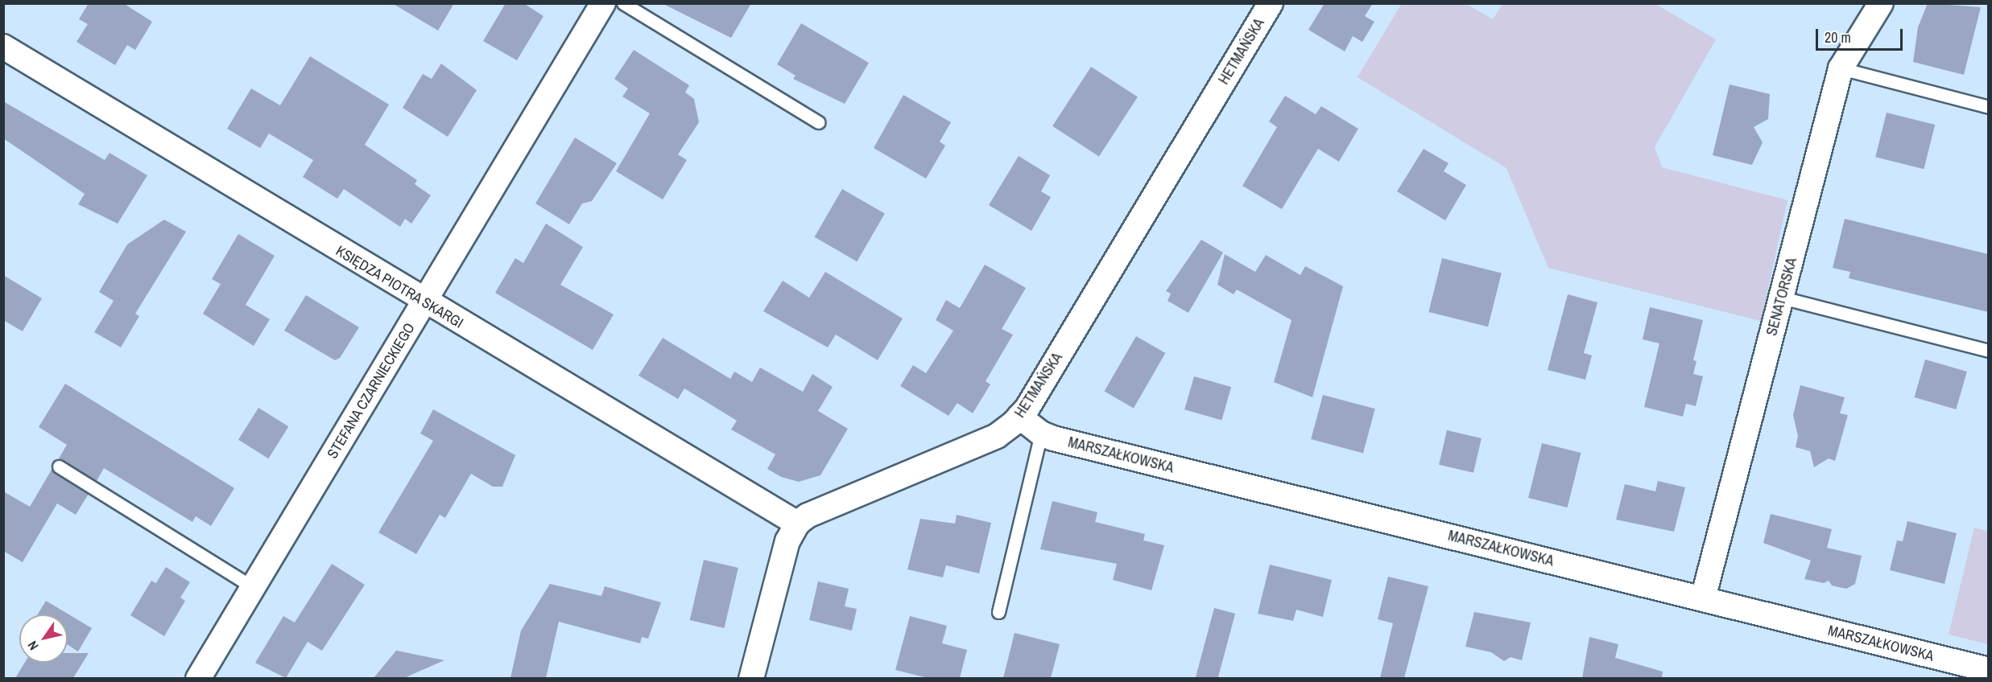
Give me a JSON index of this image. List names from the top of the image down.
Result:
{
  "streets": {
    "street": [
      "HETMAŃSKA",
      "KSIĘDZA PIOTRA SKARGI",
      "SENATORSKA",
      "STEFANA CZARNIECKIEGO",
      "MARSZAŁKOWSKA"
    ]
  },
  "crossings": [
    ["HETMAŃSKA", "KSIĘDZA PIOTRA SKARGI"],
    ["HETMAŃSKA", "MARSZAŁKOWSKA"],
    ["KSIĘDZA PIOTRA SKARGI", "STEFANA CZARNIECKIEGO"],
    ["SENATORSKA", "MARSZAŁKOWSKA"]
  ],
  "scale_bar": "20 m",
  "north": "bottom left"
}
